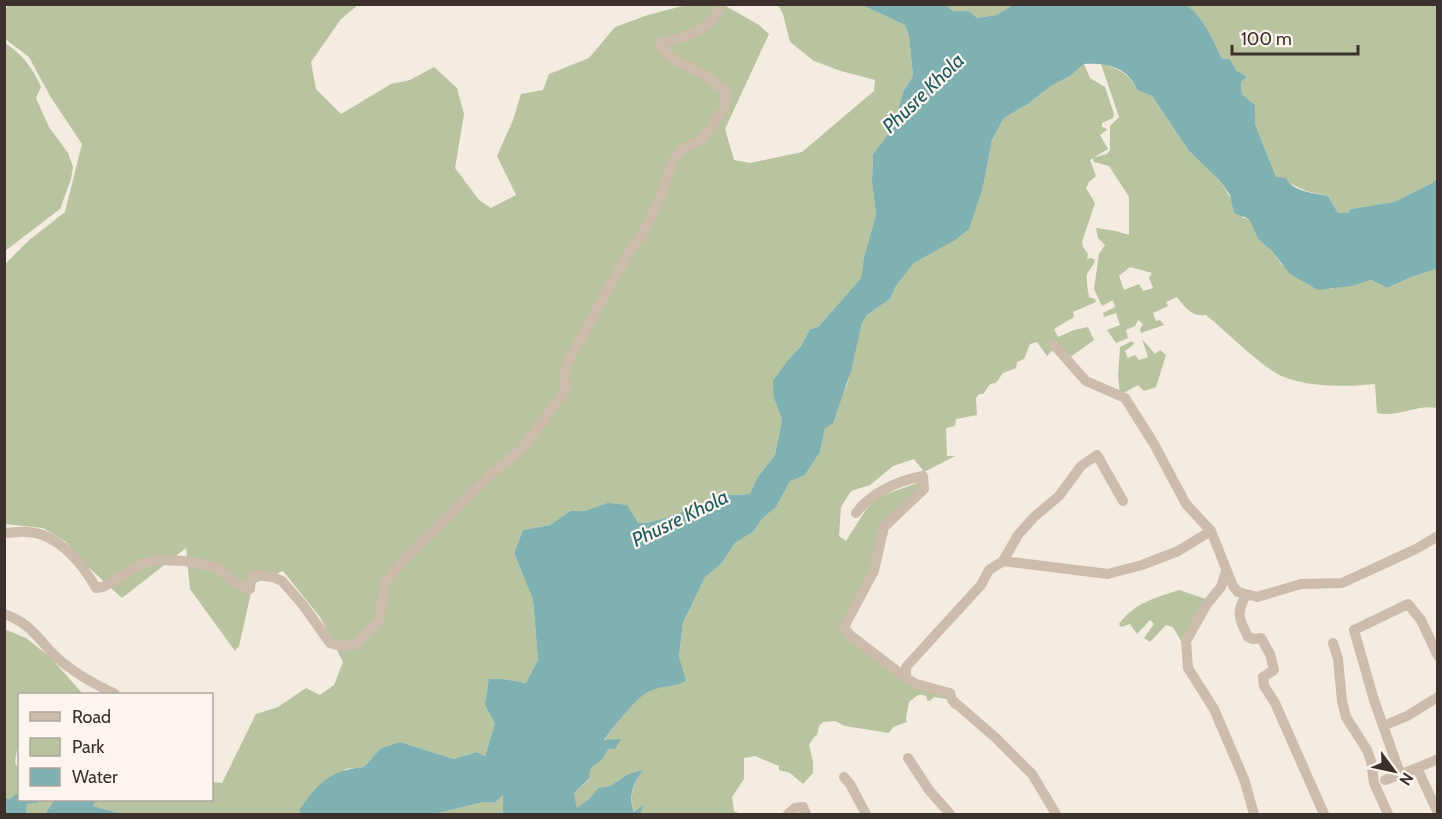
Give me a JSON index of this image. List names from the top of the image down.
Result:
{
  "water": ["Phusre Khola"],
  "legend": ["Road", "Park", "Water"],
  "scale_bar": "100 m",
  "north": "bottom right"
}
